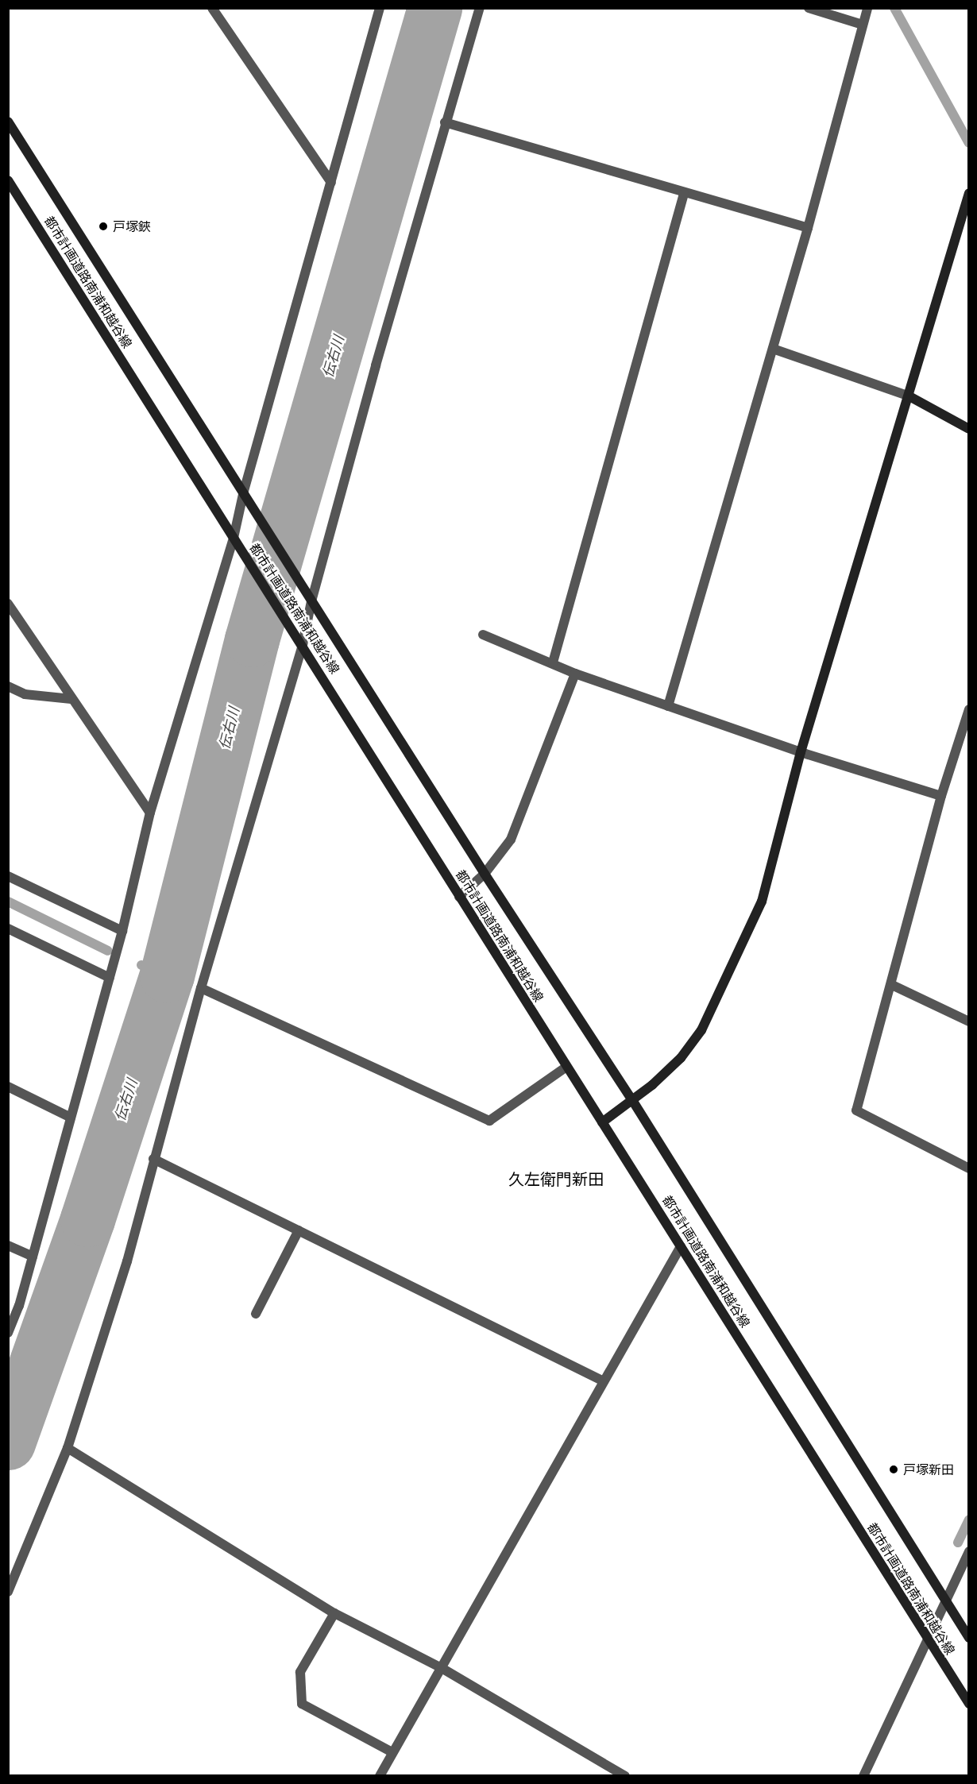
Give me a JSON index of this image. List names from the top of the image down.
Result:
{
  "streets": {
    "street": ["都市計画道路南浦和越谷線"]
  },
  "districts": ["久左衛門新田"],
  "water": ["伝右川"],
  "places": ["戸塚鋏", "戸塚新田"]
}
